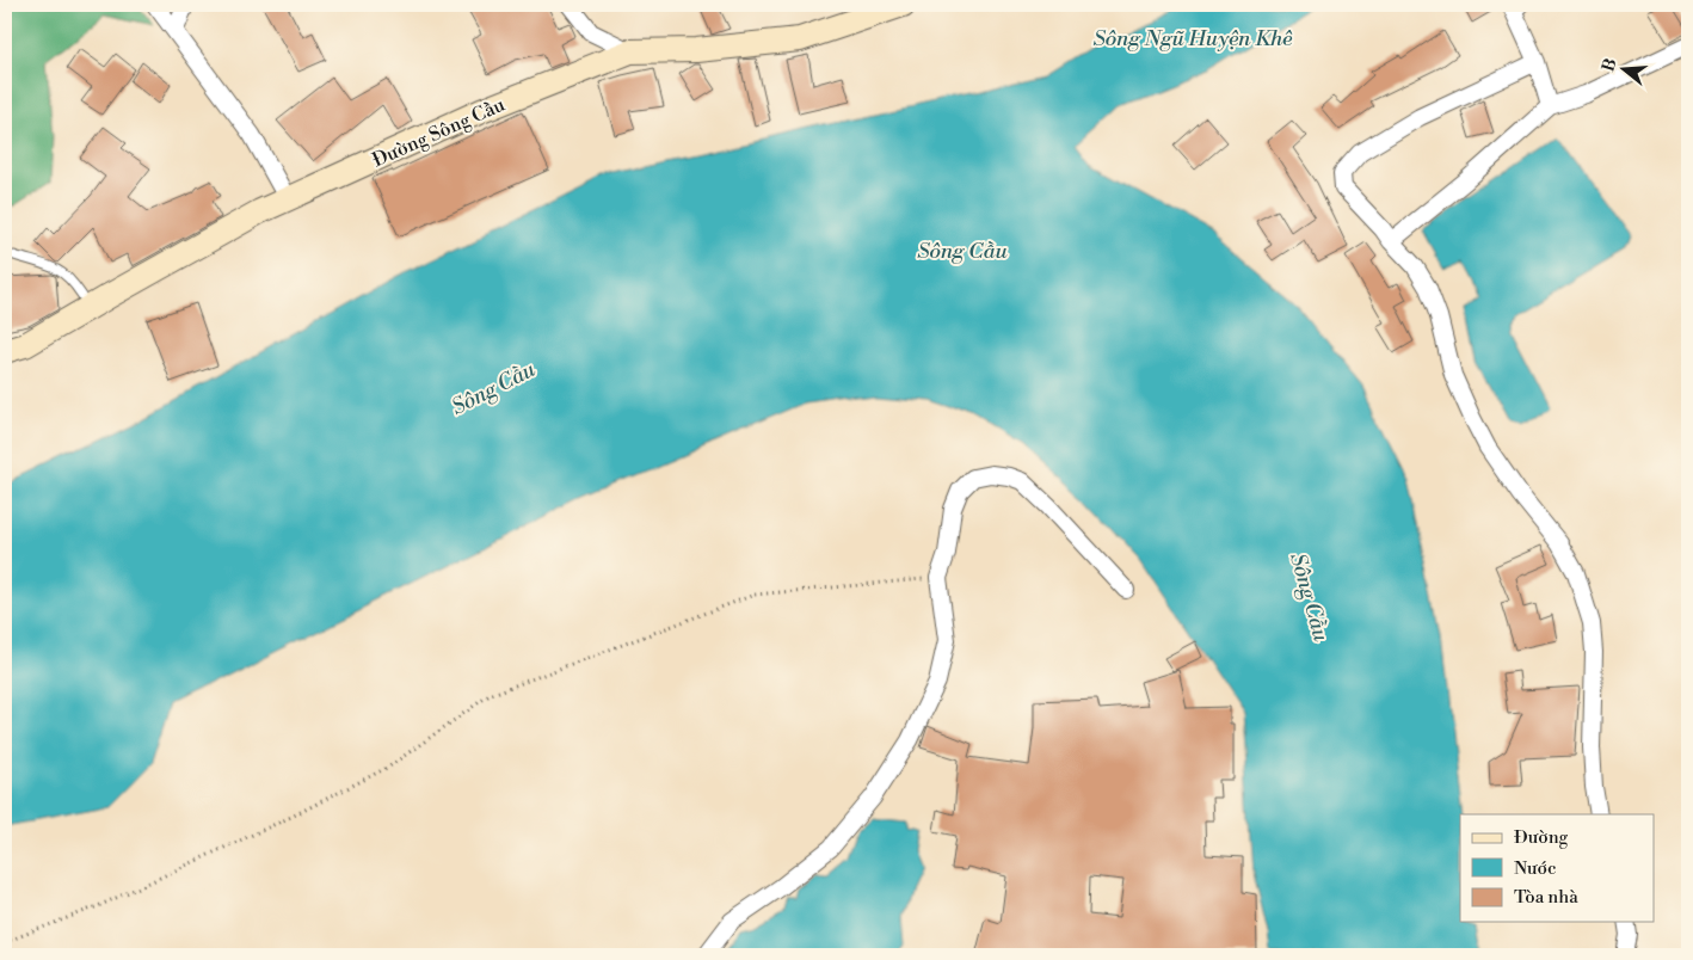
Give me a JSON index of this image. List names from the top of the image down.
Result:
{
  "streets": {
    "main road": ["Đường Sông Cầu"]
  },
  "water": ["Sông Ngũ Huyện Khê", "Sông Cầu"],
  "legend": ["Đường", "Nước", "Tòa nhà"],
  "north": "left"
}
